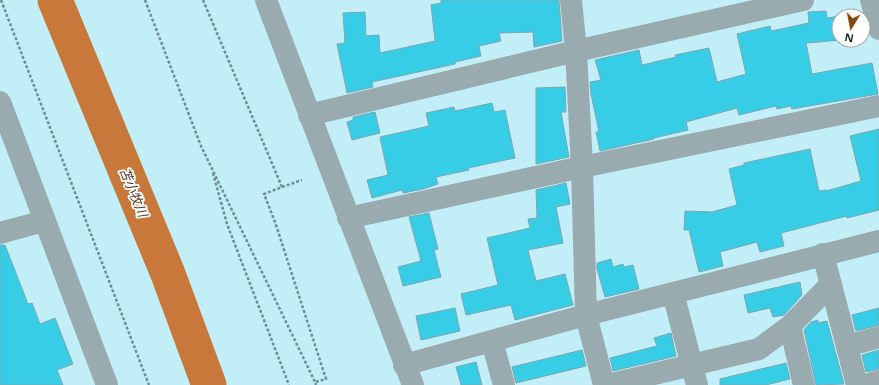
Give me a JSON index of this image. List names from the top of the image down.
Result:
{
  "water": ["苫小牧川"],
  "north": "bottom"
}
